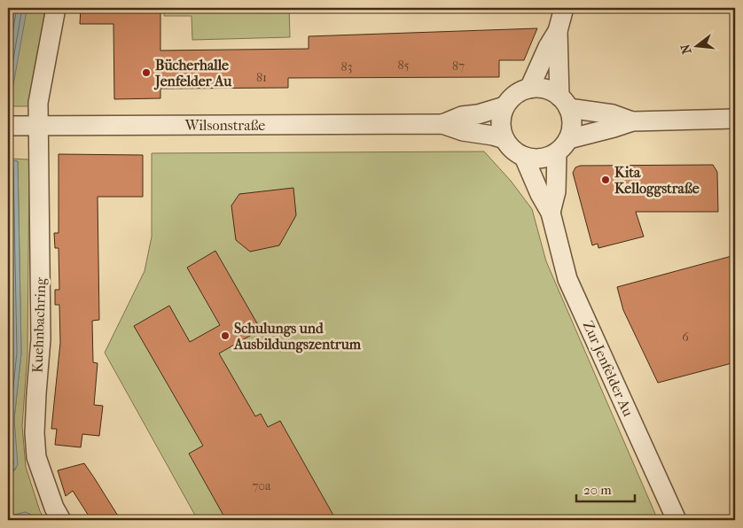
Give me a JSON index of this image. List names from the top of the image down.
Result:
{
  "streets": {
    "street": ["Wilsonstraße", "Kuehnbachring", "Zur Jenfelder Au"]
  },
  "crossings": [
    ["Wilsonstraße", "Kuehnbachring"],
    ["Wilsonstraße", "Zur Jenfelder Au"]
  ],
  "places": ["Bücherhalle Jenfelder Au", "Kita Kelloggstraße", "Schulungs und Ausbildungszentrum"],
  "house_numbers": [
    "85",
    "87",
    "83",
    "81",
    "6",
    "70a"
  ],
  "scale_bar": "20 m",
  "north": "left"
}
